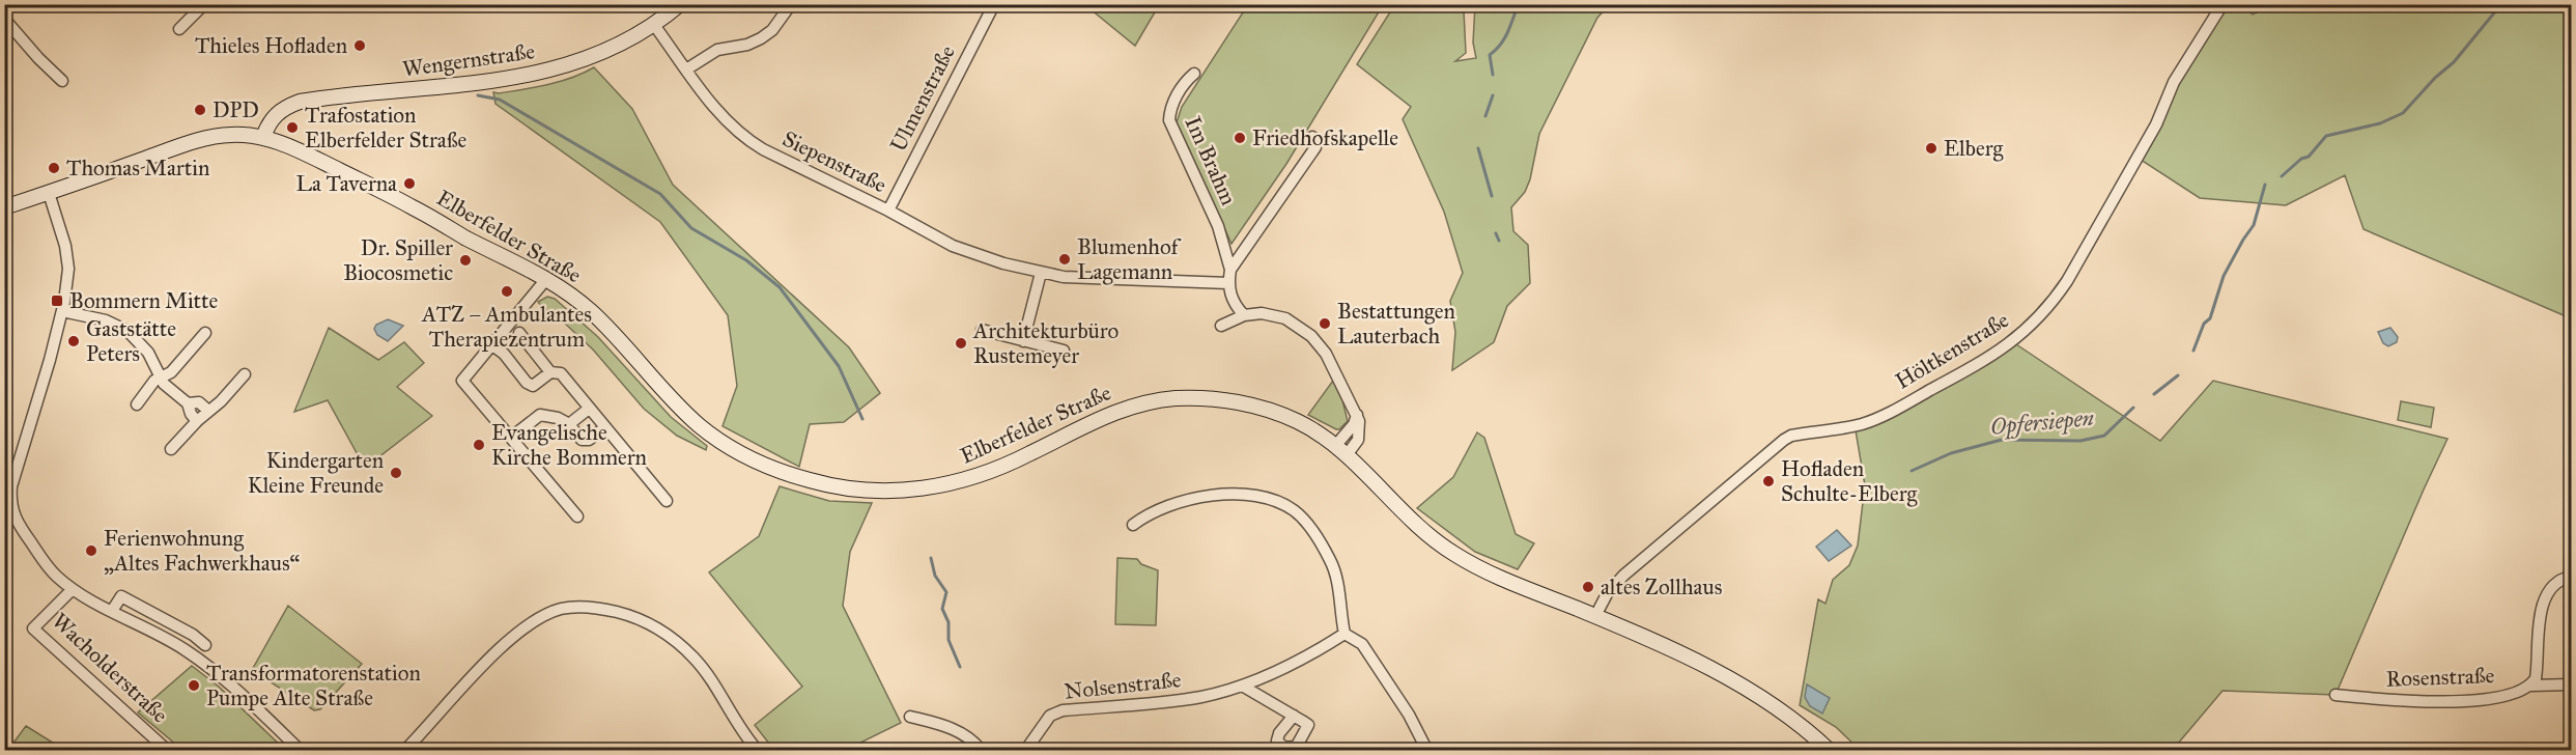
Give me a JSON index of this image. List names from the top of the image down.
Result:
{
  "streets": {
    "main road": ["Wengernstraße", "Elberfelder Straße"],
    "street": [
      "Ulmenstraße",
      "Im Brahm",
      "Siepenstraße",
      "Höltkenstraße",
      "Wacholderstraße",
      "Rosenstraße",
      "Nolsenstraße"
    ]
  },
  "crossings": [
    ["Wengernstraße", "Siepenstraße"],
    ["Wengernstraße", "Elberfelder Straße"],
    ["Ulmenstraße", "Siepenstraße"],
    ["Elberfelder Straße", "Höltkenstraße"]
  ],
  "water": ["Opfersiepen"],
  "places": {
    "other": [
      "Thieles Hofladen",
      "DPD",
      "Trafostation Elberfelder Straße",
      "Friedhofskapelle",
      "Elberg",
      "Thomas Martin",
      "La Taverna",
      "Blumenhof Lagemann",
      "Dr. Spiller Biocosmetic",
      "ATZ – Ambulantes Therapiezentrum",
      "Bestattungen Lauterbach",
      "Gaststätte Peters",
      "Architekturbüro Rustemeyer",
      "Evangelische Kirche Bommern",
      "Kindergarten Kleine Freunde",
      "Hofladen Schulte-Elberg",
      "Ferienwohnung „Altes Fachwerkhaus“",
      "altes Zollhaus",
      "Transformatorenstation Pumpe Alte Straße"
    ],
    "transit": ["Bommern Mitte"]
  }
}
